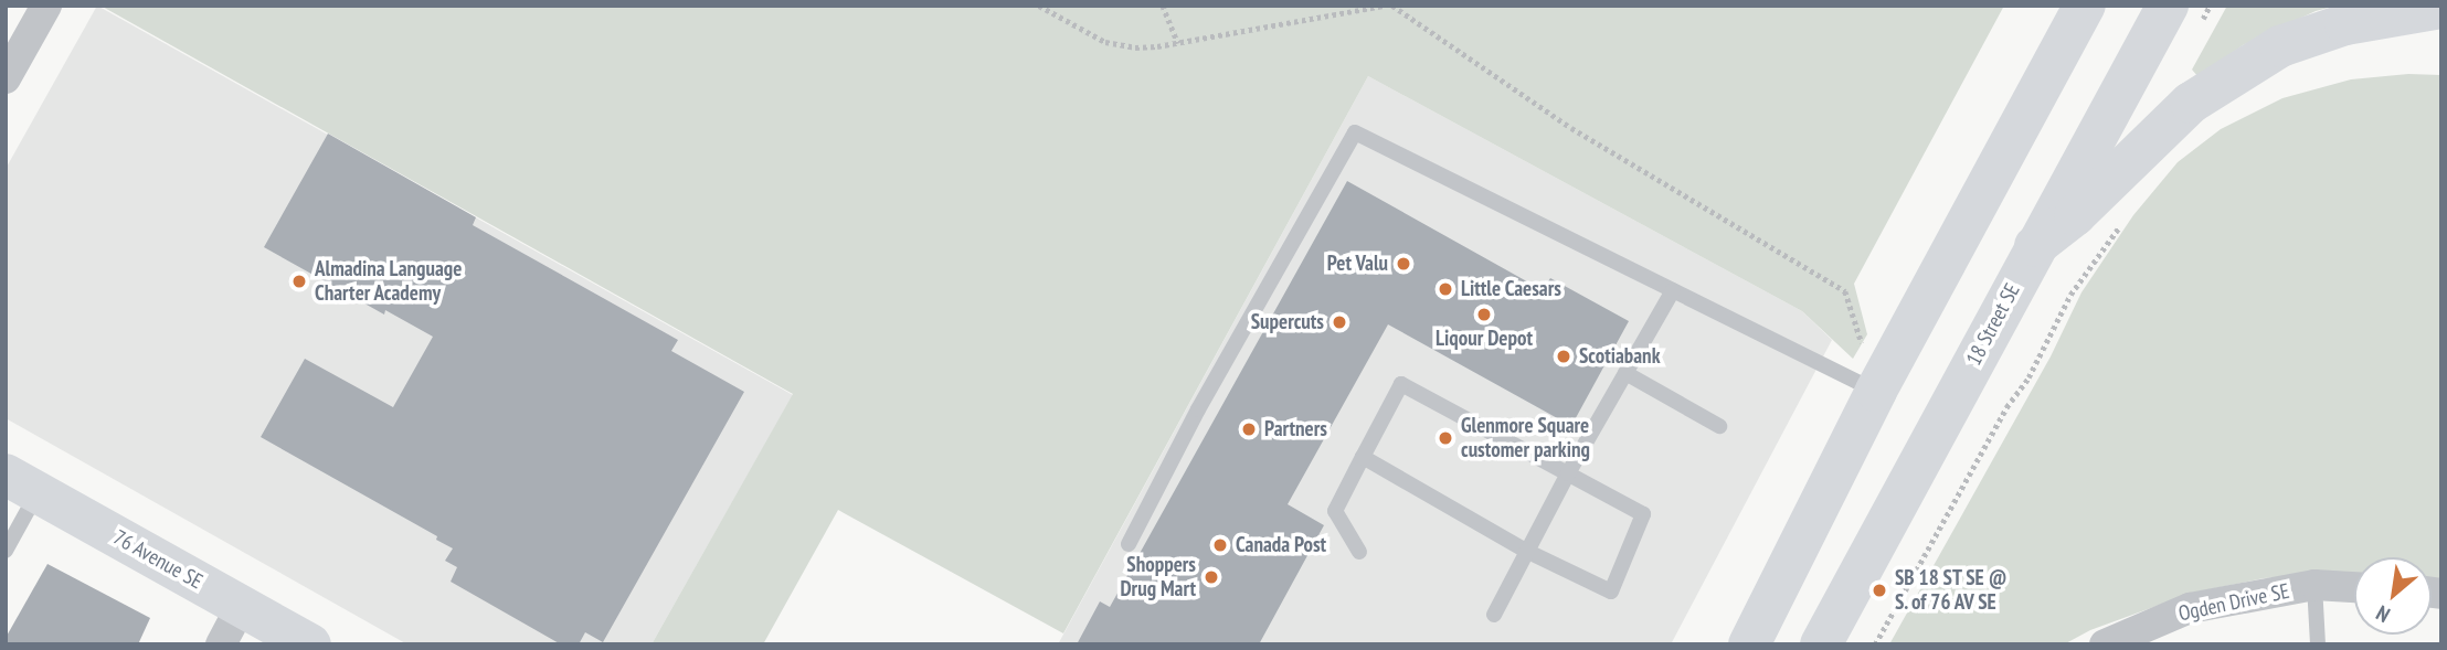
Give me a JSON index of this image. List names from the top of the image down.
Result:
{
  "streets": {
    "main road": ["18 Street SE", "76 Avenue SE"],
    "street": ["Ogden Drive SE"]
  },
  "places": [
    "Pet Valu",
    "Almadina Language Charter Academy",
    "Little Caesars",
    "Liqour Depot",
    "Supercuts",
    "Scotiabank",
    "Partners",
    "Glenmore Square customer parking",
    "Canada Post",
    "Shoppers Drug Mart",
    "SB 18 ST SE @ S. of 76 AV SE"
  ],
  "north": "bottom left"
}
